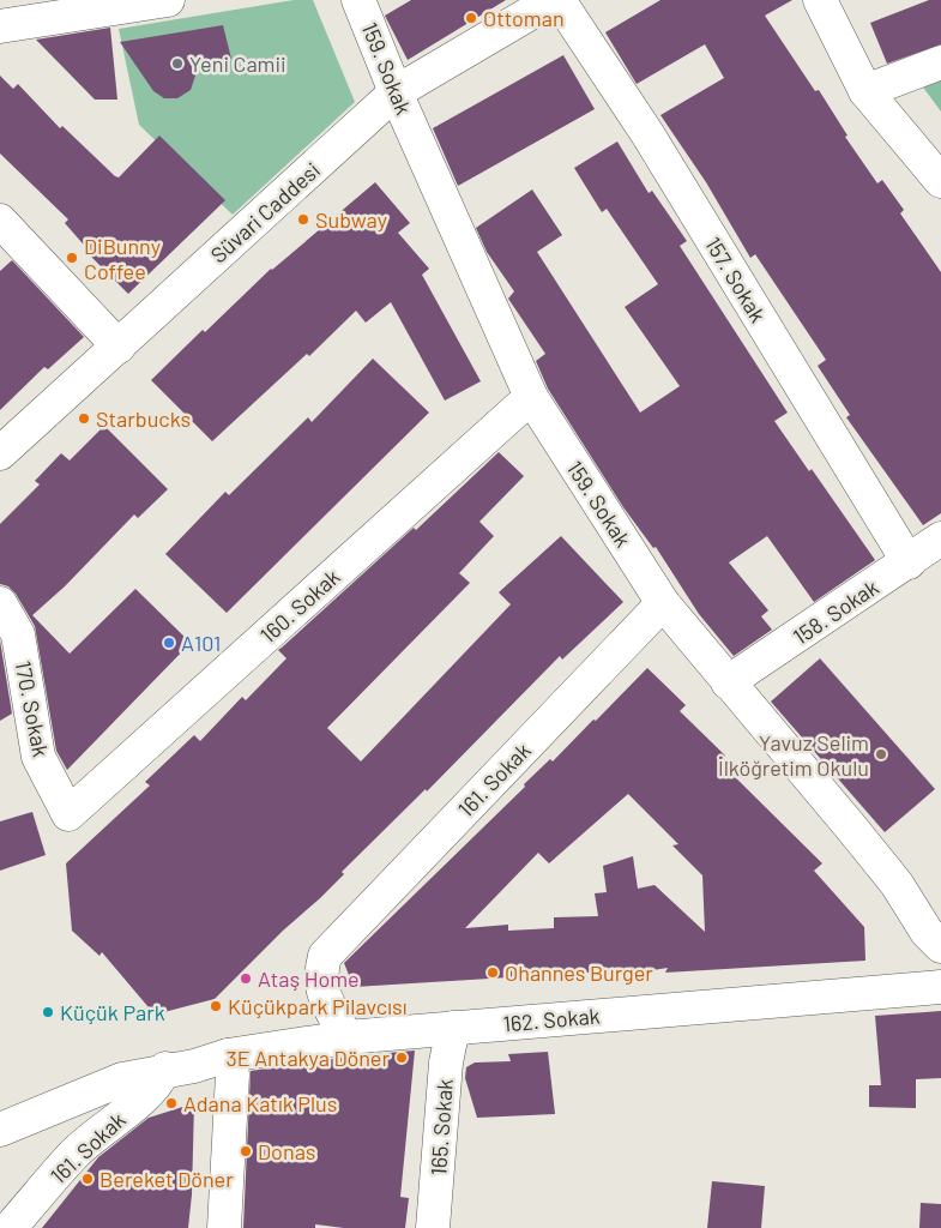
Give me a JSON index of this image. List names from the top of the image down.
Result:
{
  "streets": {
    "street": [
      "159. Sokak",
      "Süvari Caddesi",
      "157. Sokak",
      "160. Sokak",
      "158. Sokak",
      "170. Sokak",
      "161. Sokak",
      "162. Sokak",
      "165. Sokak"
    ]
  },
  "crossings": [
    ["159. Sokak", "Süvari Caddesi"],
    ["159. Sokak", "160. Sokak"],
    ["159. Sokak", "158. Sokak"],
    ["159. Sokak", "161. Sokak"],
    ["157. Sokak", "158. Sokak"],
    ["160. Sokak", "170. Sokak"],
    ["161. Sokak", "162. Sokak"],
    ["162. Sokak", "165. Sokak"]
  ],
  "places": [
    "Ottoman",
    "Yeni Camii",
    "Subway",
    "DiBunny Coffee",
    "Starbucks",
    "A101",
    "Yavuz Selim İlköğretim Okulu",
    "Ohannes Burger",
    "Ataş Home",
    "Küçükpark Pilavcısı",
    "Küçük Park",
    "3E Antakya Döner",
    "Adana Katık Plus",
    "Donas",
    "Bereket Döner"
  ]
}
